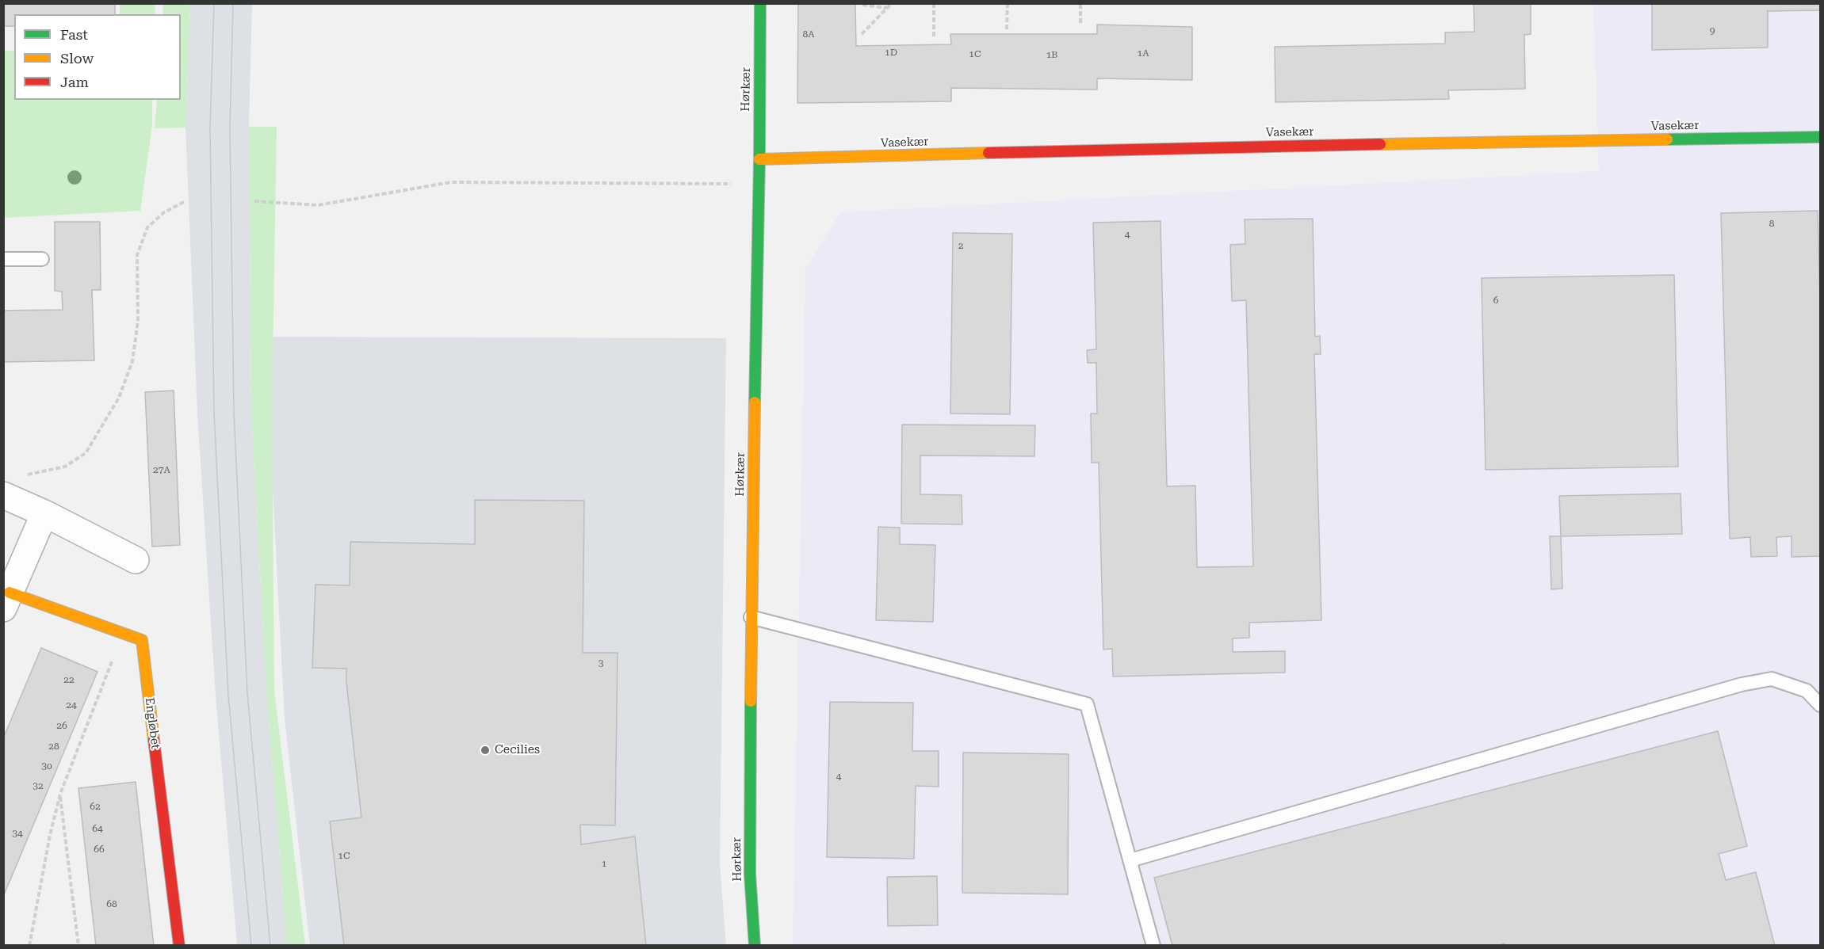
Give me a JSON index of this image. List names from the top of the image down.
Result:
{
  "streets": {
    "street": ["Hørkær", "Vasekær", "Engløbet"]
  },
  "crossings": [
    ["Hørkær", "Vasekær"]
  ],
  "places": ["Cecilies"],
  "house_numbers": [
    "9",
    "8A",
    "1D",
    "1A",
    "1C",
    "1B",
    "8",
    "4",
    "2",
    "6",
    "27A",
    "3",
    "22",
    "24",
    "26",
    "28",
    "30",
    "4",
    "32",
    "62",
    "64",
    "34",
    "66",
    "1C",
    "1",
    "68"
  ],
  "legend": ["Fast", "Slow", "Jam"]
}
